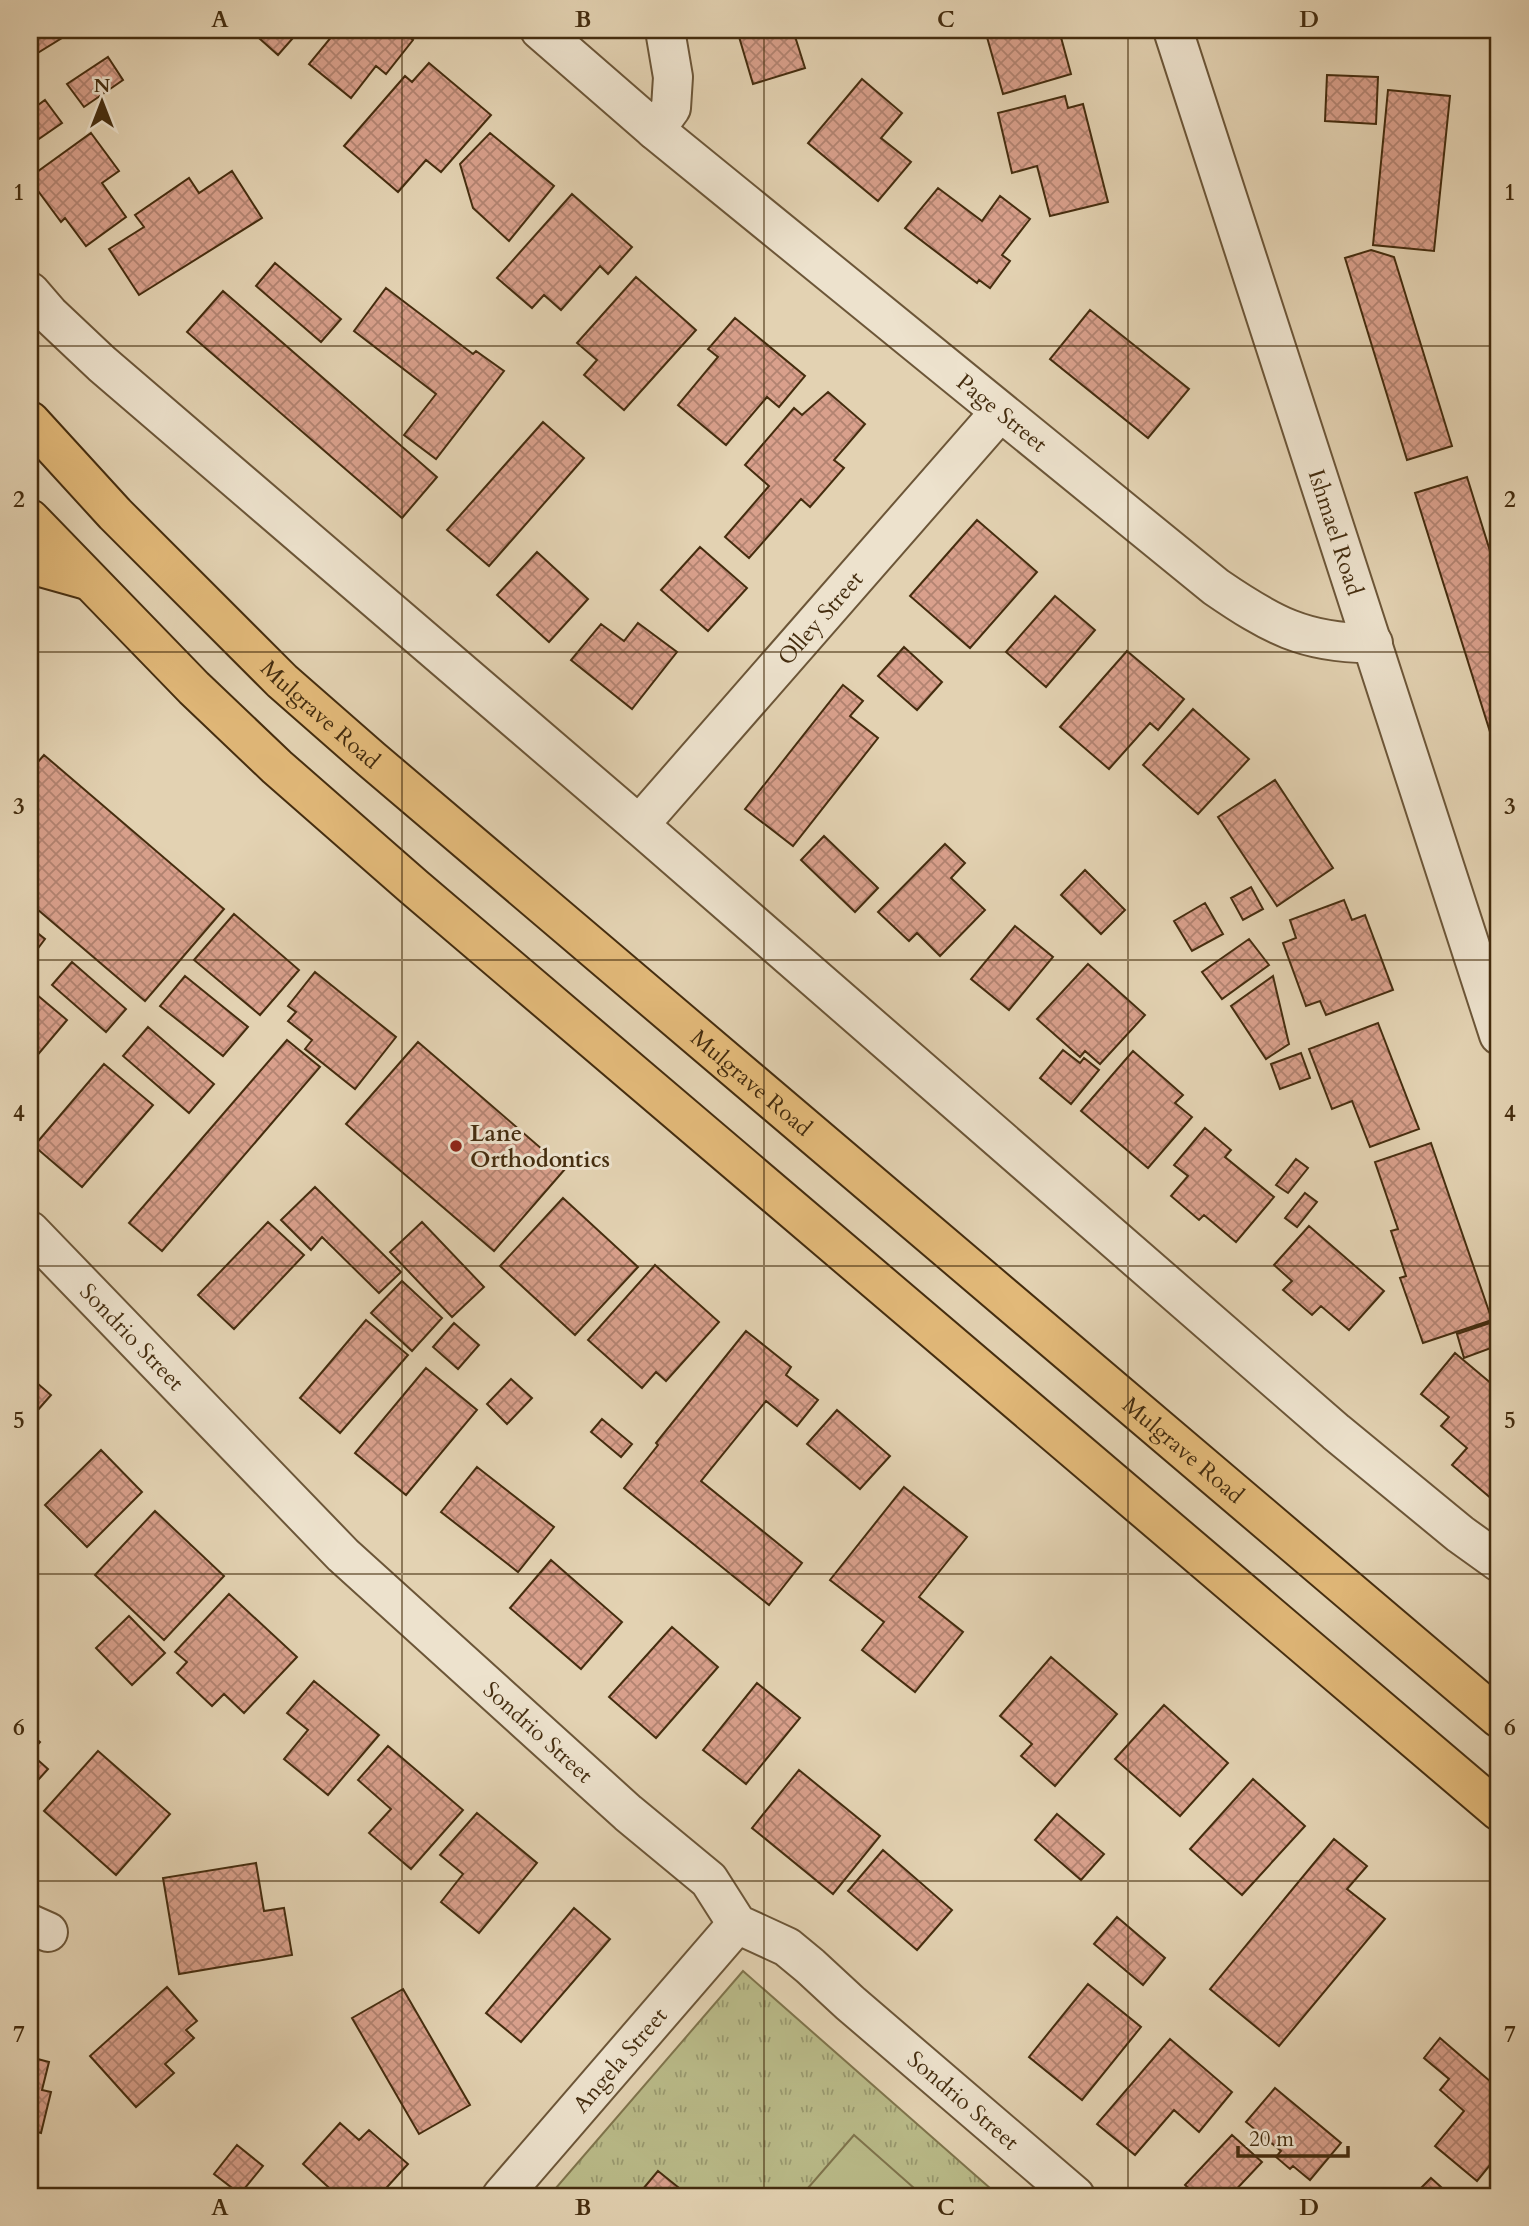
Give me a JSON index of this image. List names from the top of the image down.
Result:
{
  "streets": {
    "main road": ["Mulgrave Road"],
    "street": [
      "Page Street",
      "Ishmael Road",
      "Olley Street",
      "Sondrio Street",
      "Angela Street"
    ]
  },
  "crossings": [
    ["Page Street", "Ishmael Road"],
    ["Page Street", "Olley Street"],
    ["Sondrio Street", "Angela Street"]
  ],
  "places": ["Lane Orthodontics"],
  "scale_bar": "20 m",
  "north": "top",
  "grid": {
    "columns": [
      "A",
      "B",
      "C",
      "D"
    ],
    "rows": [
      "1",
      "2",
      "3",
      "4",
      "5",
      "6",
      "7"
    ]
  }
}
